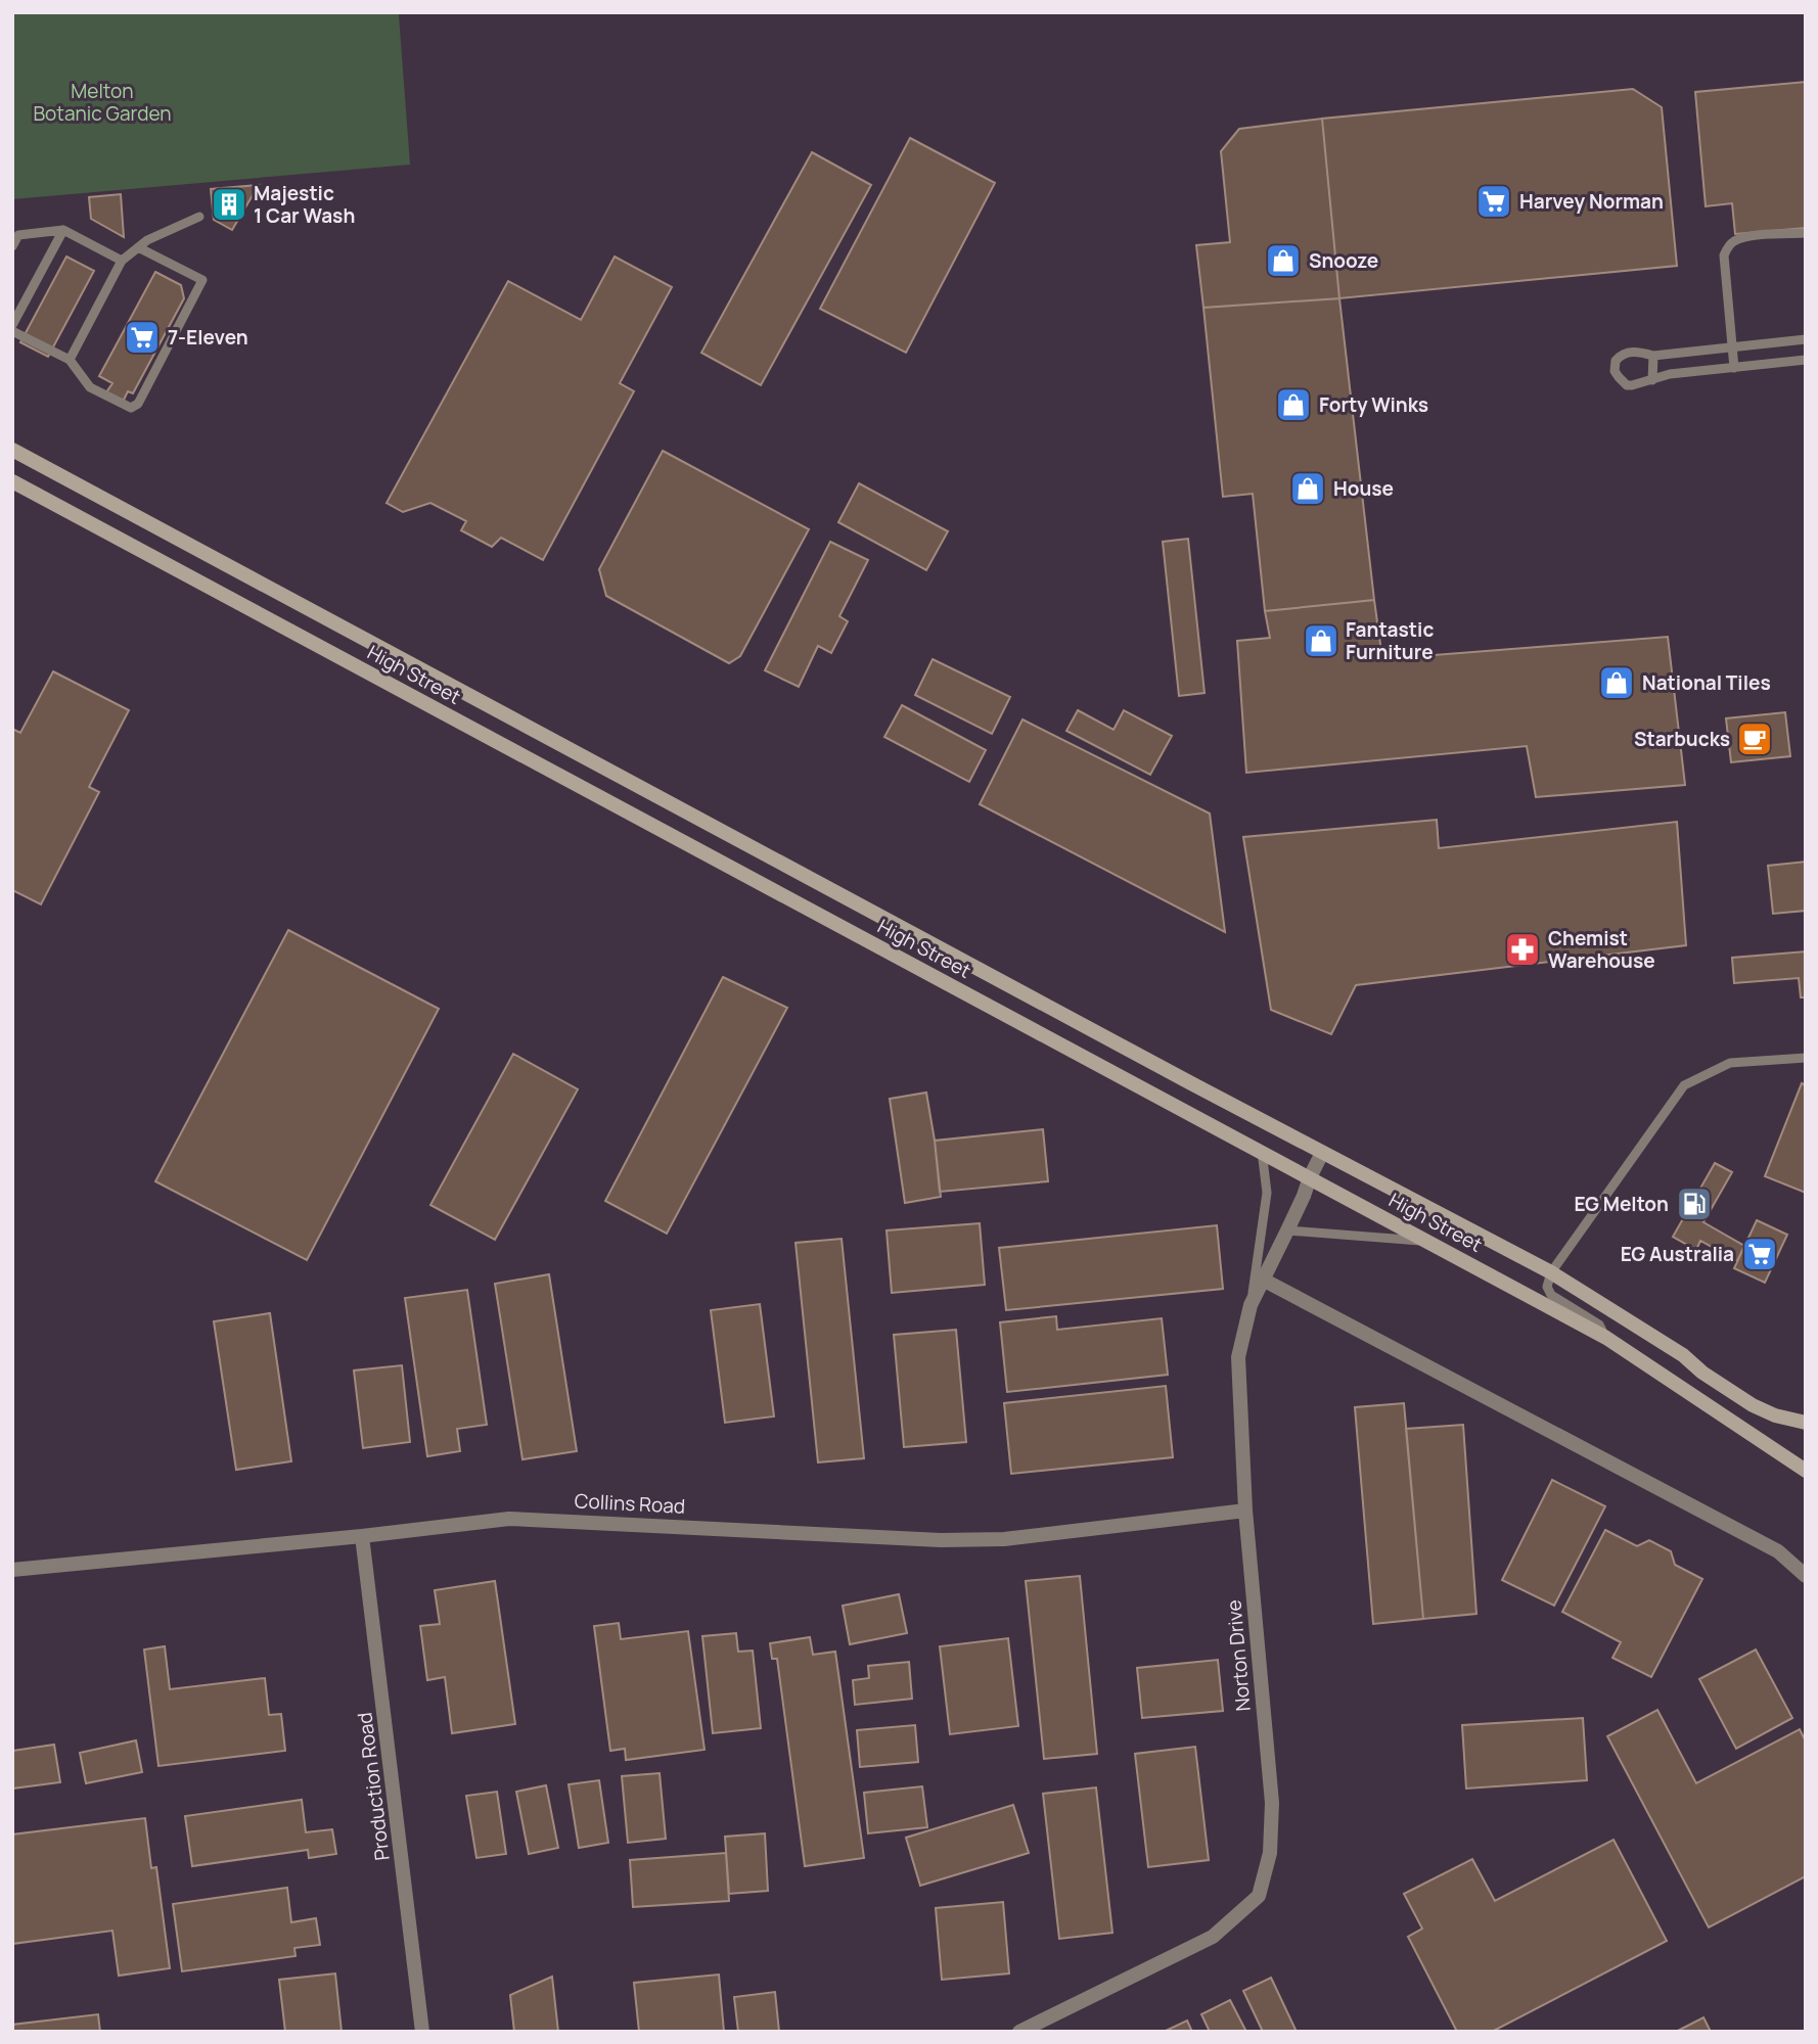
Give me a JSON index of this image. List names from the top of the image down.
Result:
{
  "streets": {
    "main road": ["High Street"],
    "street": ["Collins Road", "Norton Drive", "Production Road"]
  },
  "crossings": [
    ["High Street", "Norton Drive"],
    ["Collins Road", "Norton Drive"],
    ["Collins Road", "Production Road"]
  ],
  "parks": ["Melton Botanic Garden"],
  "places": {
    "supermarket": ["Harvey Norman", "7-Eleven", "EG Australia"],
    "building": ["Majestic 1 Car Wash"],
    "shop": [
      "Snooze",
      "Forty Winks",
      "House",
      "Fantastic Furniture",
      "National Tiles"
    ],
    "cafe": ["Starbucks"],
    "pharmacy": ["Chemist Warehouse"],
    "fuel station": ["EG Melton"]
  }
}
